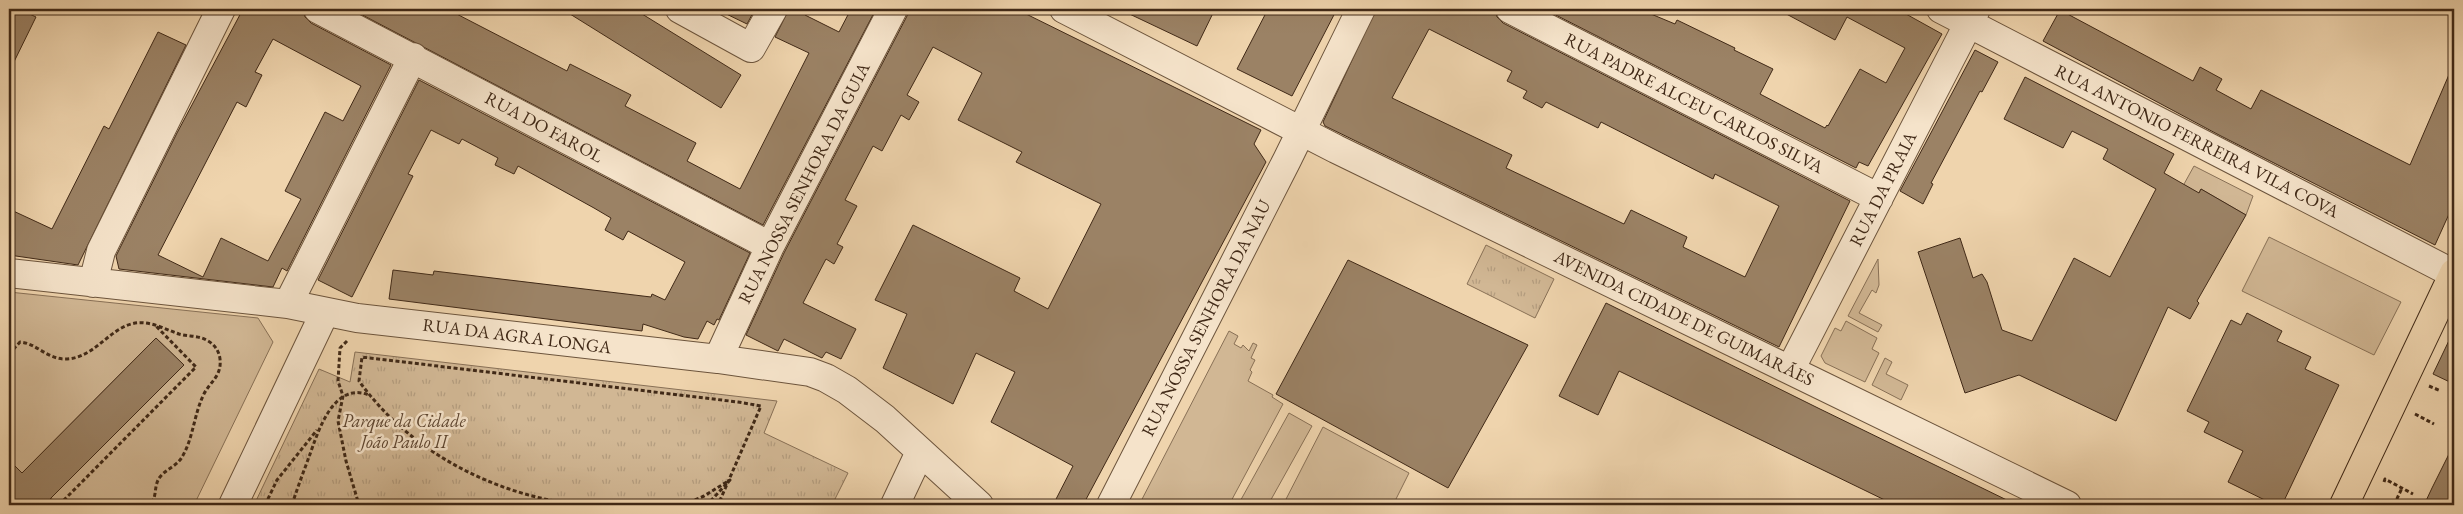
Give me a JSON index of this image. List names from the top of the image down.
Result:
{
  "streets": {
    "street": [
      "RUA PADRE ALCEU CARLOS SILVA",
      "RUA DO FAROL",
      "RUA ANTONIO FERREIRA VILA COVA",
      "RUA NOSSA SENHORA DA GUIA",
      "RUA DA PRAIA",
      "RUA NOSSA SENHORA DA NAU",
      "AVENIDA CIDADE DE GUIMARÃES",
      "RUA DA AGRA LONGA"
    ]
  },
  "crossings": [
    ["RUA PADRE ALCEU CARLOS SILVA", "RUA DA PRAIA"],
    ["RUA DO FAROL", "RUA NOSSA SENHORA DA GUIA"],
    ["RUA ANTONIO FERREIRA VILA COVA", "RUA DA PRAIA"],
    ["RUA NOSSA SENHORA DA GUIA", "RUA DA AGRA LONGA"],
    ["RUA DA PRAIA", "AVENIDA CIDADE DE GUIMARÃES"],
    ["RUA NOSSA SENHORA DA NAU", "AVENIDA CIDADE DE GUIMARÃES"]
  ],
  "parks": ["Parque da Cidade João Paulo II"]
}
